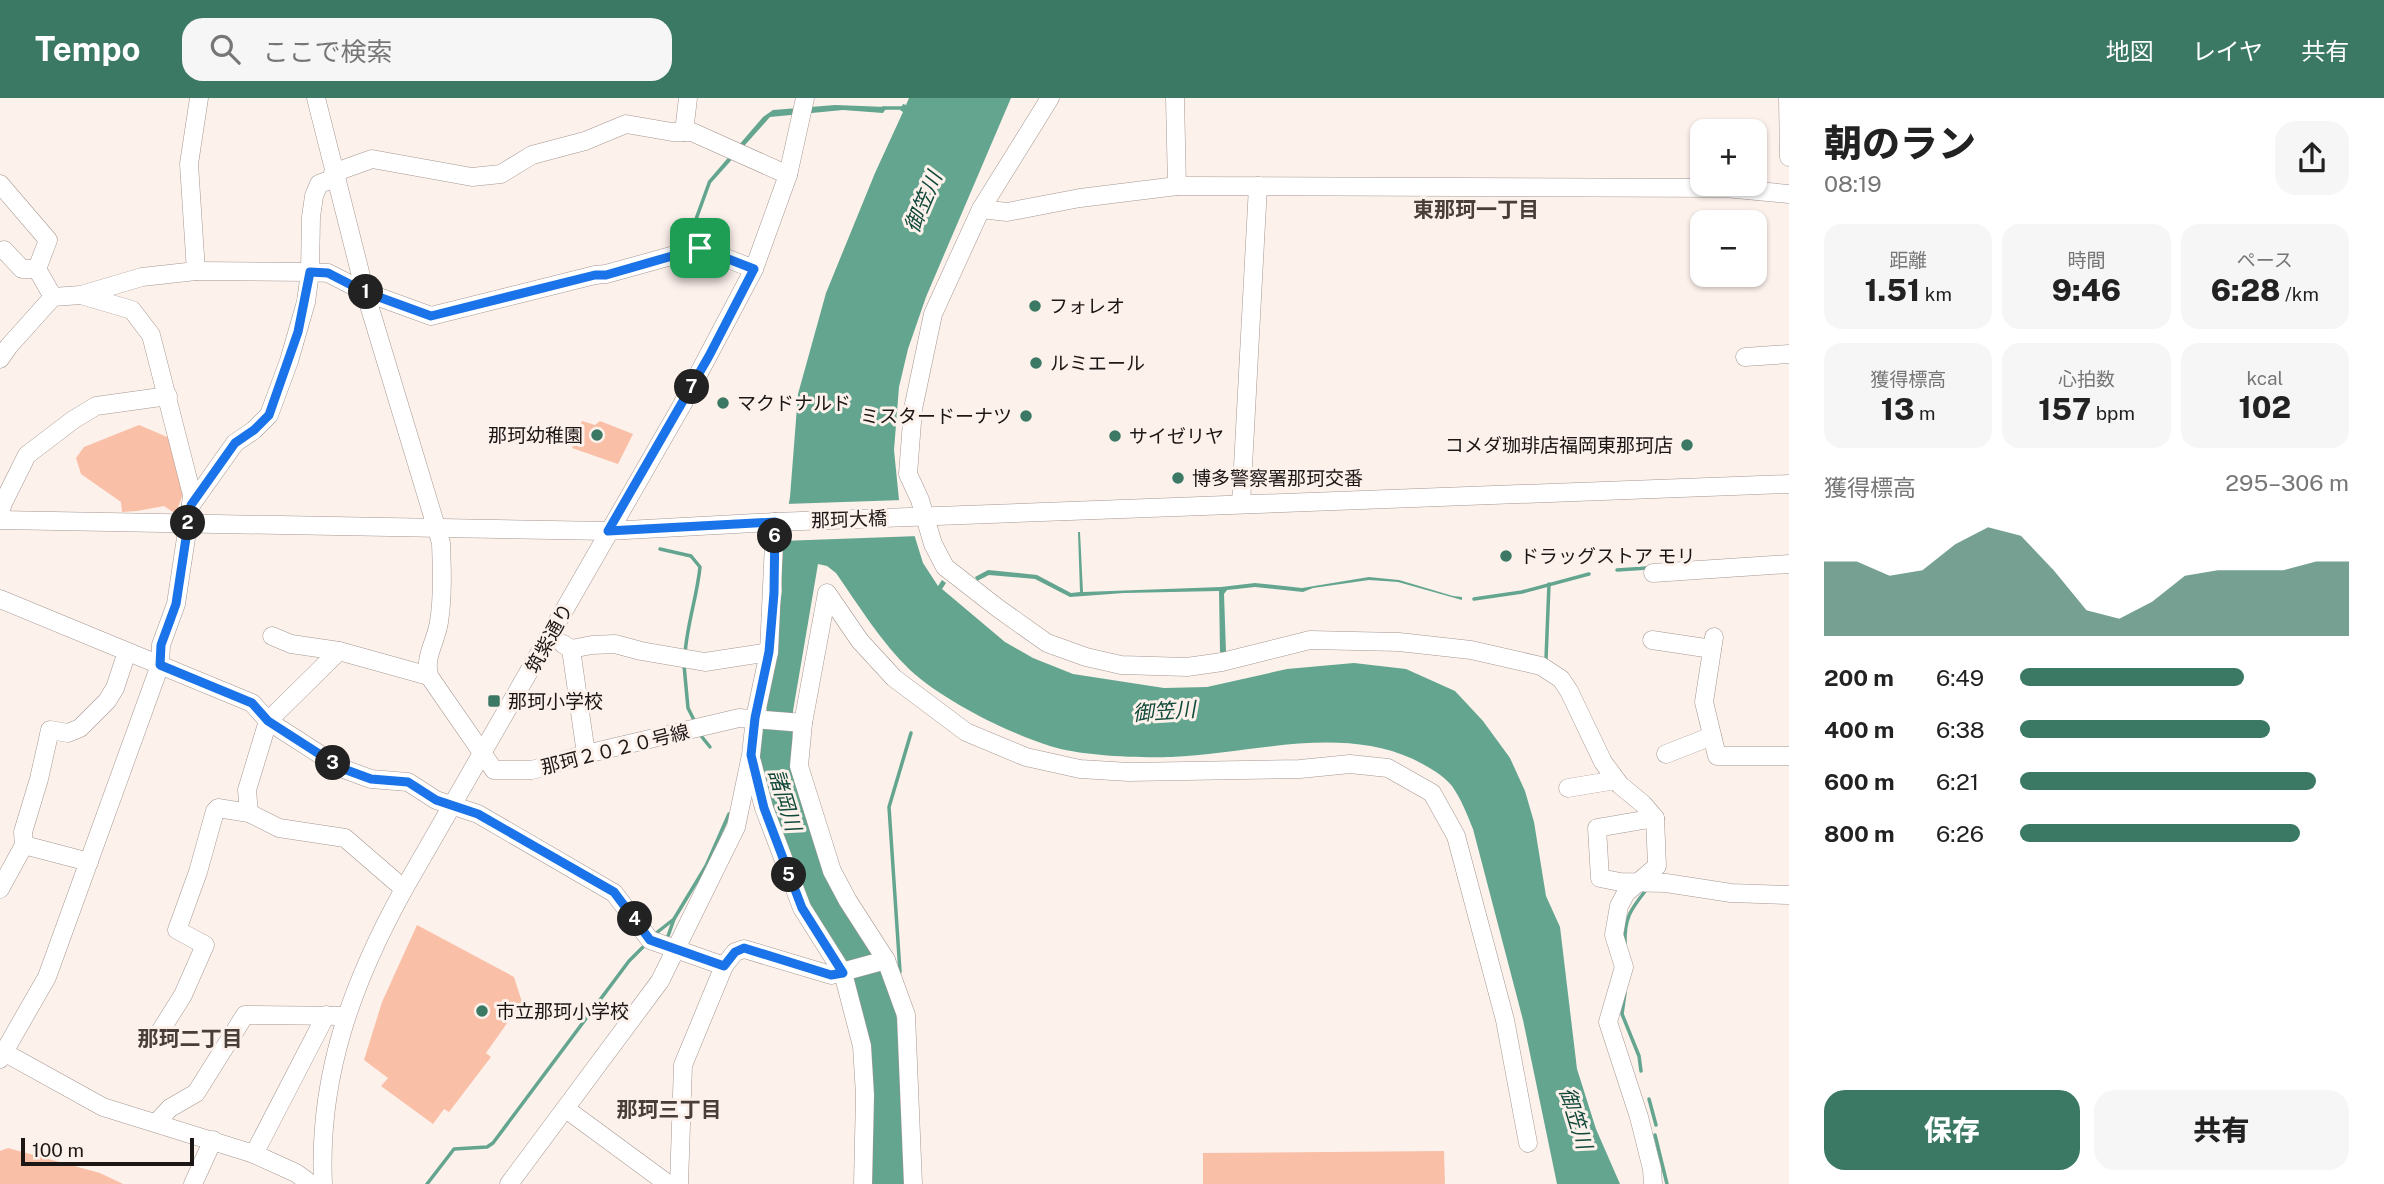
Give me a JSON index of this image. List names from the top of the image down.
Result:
{
  "streets": {
    "street": ["那珂大橋", "筑紫通り", "那珂２０２０号線"]
  },
  "crossings": [
    ["那珂大橋", "筑紫通り"],
    ["筑紫通り", "那珂２０２０号線"]
  ],
  "districts": ["東那珂一丁目", "那珂二丁目", "那珂三丁目"],
  "water": ["御笠川", "諸岡川"],
  "places": {
    "other": [
      "フォレオ",
      "ルミエール",
      "マクドナルド",
      "ミスタードーナツ",
      "那珂幼稚園",
      "サイゼリヤ",
      "コメダ珈琲店福岡東那珂店",
      "博多警察署那珂交番",
      "ドラッグストア モリ",
      "市立那珂小学校"
    ],
    "transit": ["那珂小学校"]
  },
  "scale_bar": "100 m",
  "page": {
    "header": "Tempo",
    "search": "ここで検索",
    "nav": ["地図", "レイヤ", "共有"],
    "heading": ["朝のラン", "08:19"],
    "map_buttons": ["+", "−"],
    "stats": [
      ["距離", "1.51 km"],
      ["時間", "9:46"],
      ["ペース", "6:28 /km"],
      ["獲得標高", "13 m"],
      ["心拍数", "157 bpm"],
      ["kcal", "102"]
    ],
    "pins": [
      "1",
      "7",
      "2",
      "6",
      "3",
      "5",
      "4"
    ],
    "chart": ["獲得標高", "295–306 m"],
    "list": [
      {
        "name": "200 m",
        "note": "6:49"
      },
      {
        "name": "400 m",
        "note": "6:38"
      },
      {
        "name": "600 m",
        "note": "6:21"
      },
      {
        "name": "800 m",
        "note": "6:26"
      }
    ],
    "buttons": ["保存", "共有"],
    "scale": "100 m"
  }
}
